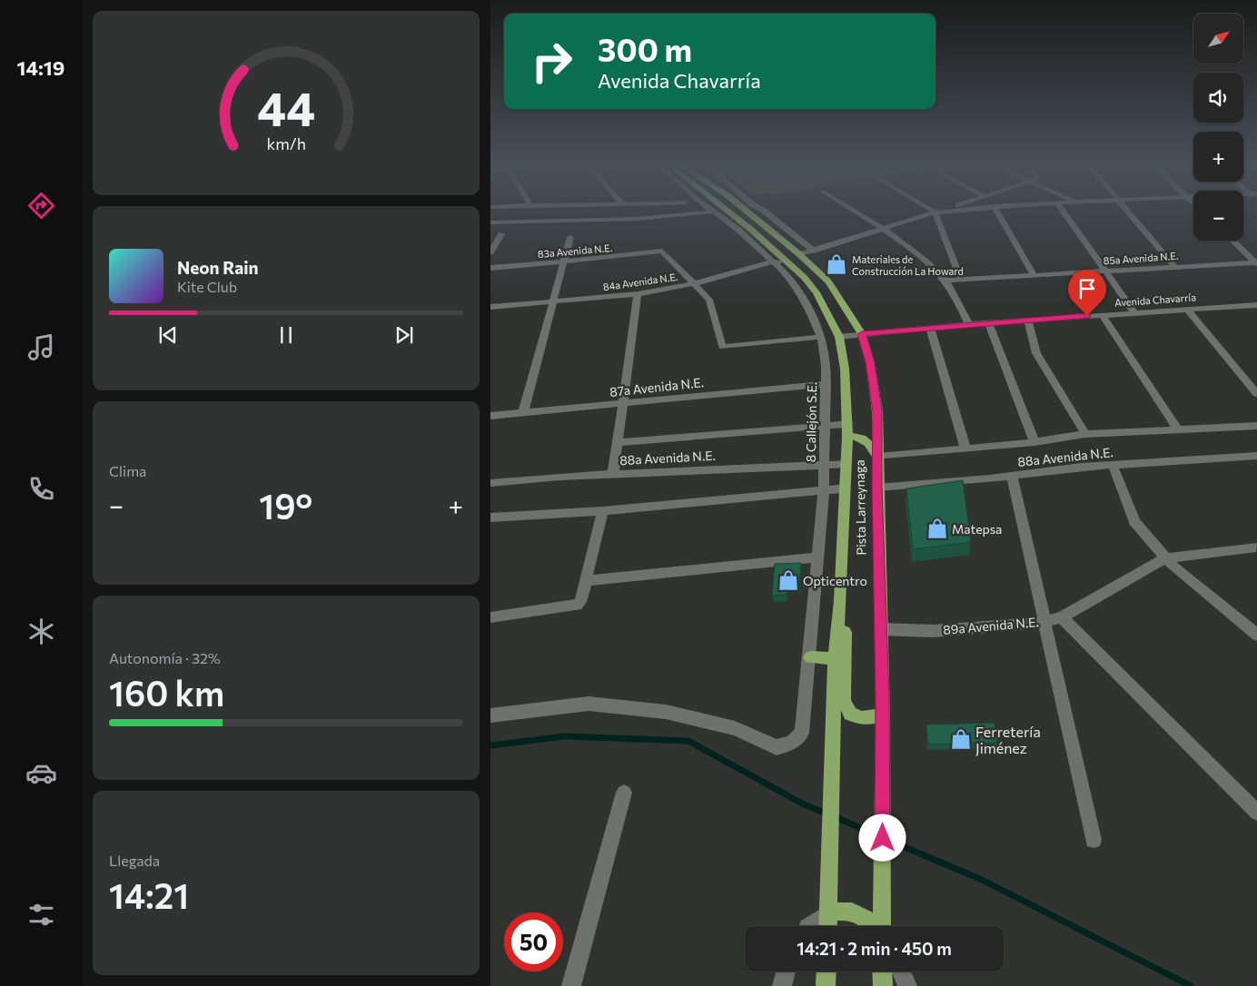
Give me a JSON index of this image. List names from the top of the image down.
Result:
{
  "streets": {
    "main road": ["Pista Larreynaga"],
    "street": [
      "83a Avenida N.E.",
      "85a Avenida N.E.",
      "84a Avenida N.E.",
      "Avenida Chavarría",
      "87a Avenida N.E.",
      "8 Callejón S.E.",
      "88a Avenida N.E.",
      "89a Avenida N.E."
    ]
  },
  "crossings": [
    ["83a Avenida N.E.", "84a Avenida N.E."],
    ["84a Avenida N.E.", "8 Callejón S.E."],
    ["84a Avenida N.E.", "Pista Larreynaga"],
    ["Avenida Chavarría", "Pista Larreynaga"],
    ["87a Avenida N.E.", "8 Callejón S.E."],
    ["8 Callejón S.E.", "88a Avenida N.E."],
    ["88a Avenida N.E.", "Pista Larreynaga"],
    ["Pista Larreynaga", "89a Avenida N.E."]
  ],
  "places": {
    "shop": [
      "Materiales de Construcción La Howard",
      "Matepsa",
      "Opticentro",
      "Ferretería Jiménez"
    ]
  },
  "north": "top right",
  "page": {
    "tabs": "14:19",
    "map_buttons": ["+", "−"],
    "turn": ["300 m", "Avenida Chavarría"],
    "song": ["Neon Rain", "Kite Club"],
    "tile": [
      "Clima",
      ["Autonomía · 32%", "160 km"],
      ["Llegada", "14:21"]
    ],
    "heat": ["−", "19°", "+"],
    "limit": "50",
    "trip": "14:21 · 2 min · 450 m",
    "gauge": ["44", "km/h"]
  }
}
